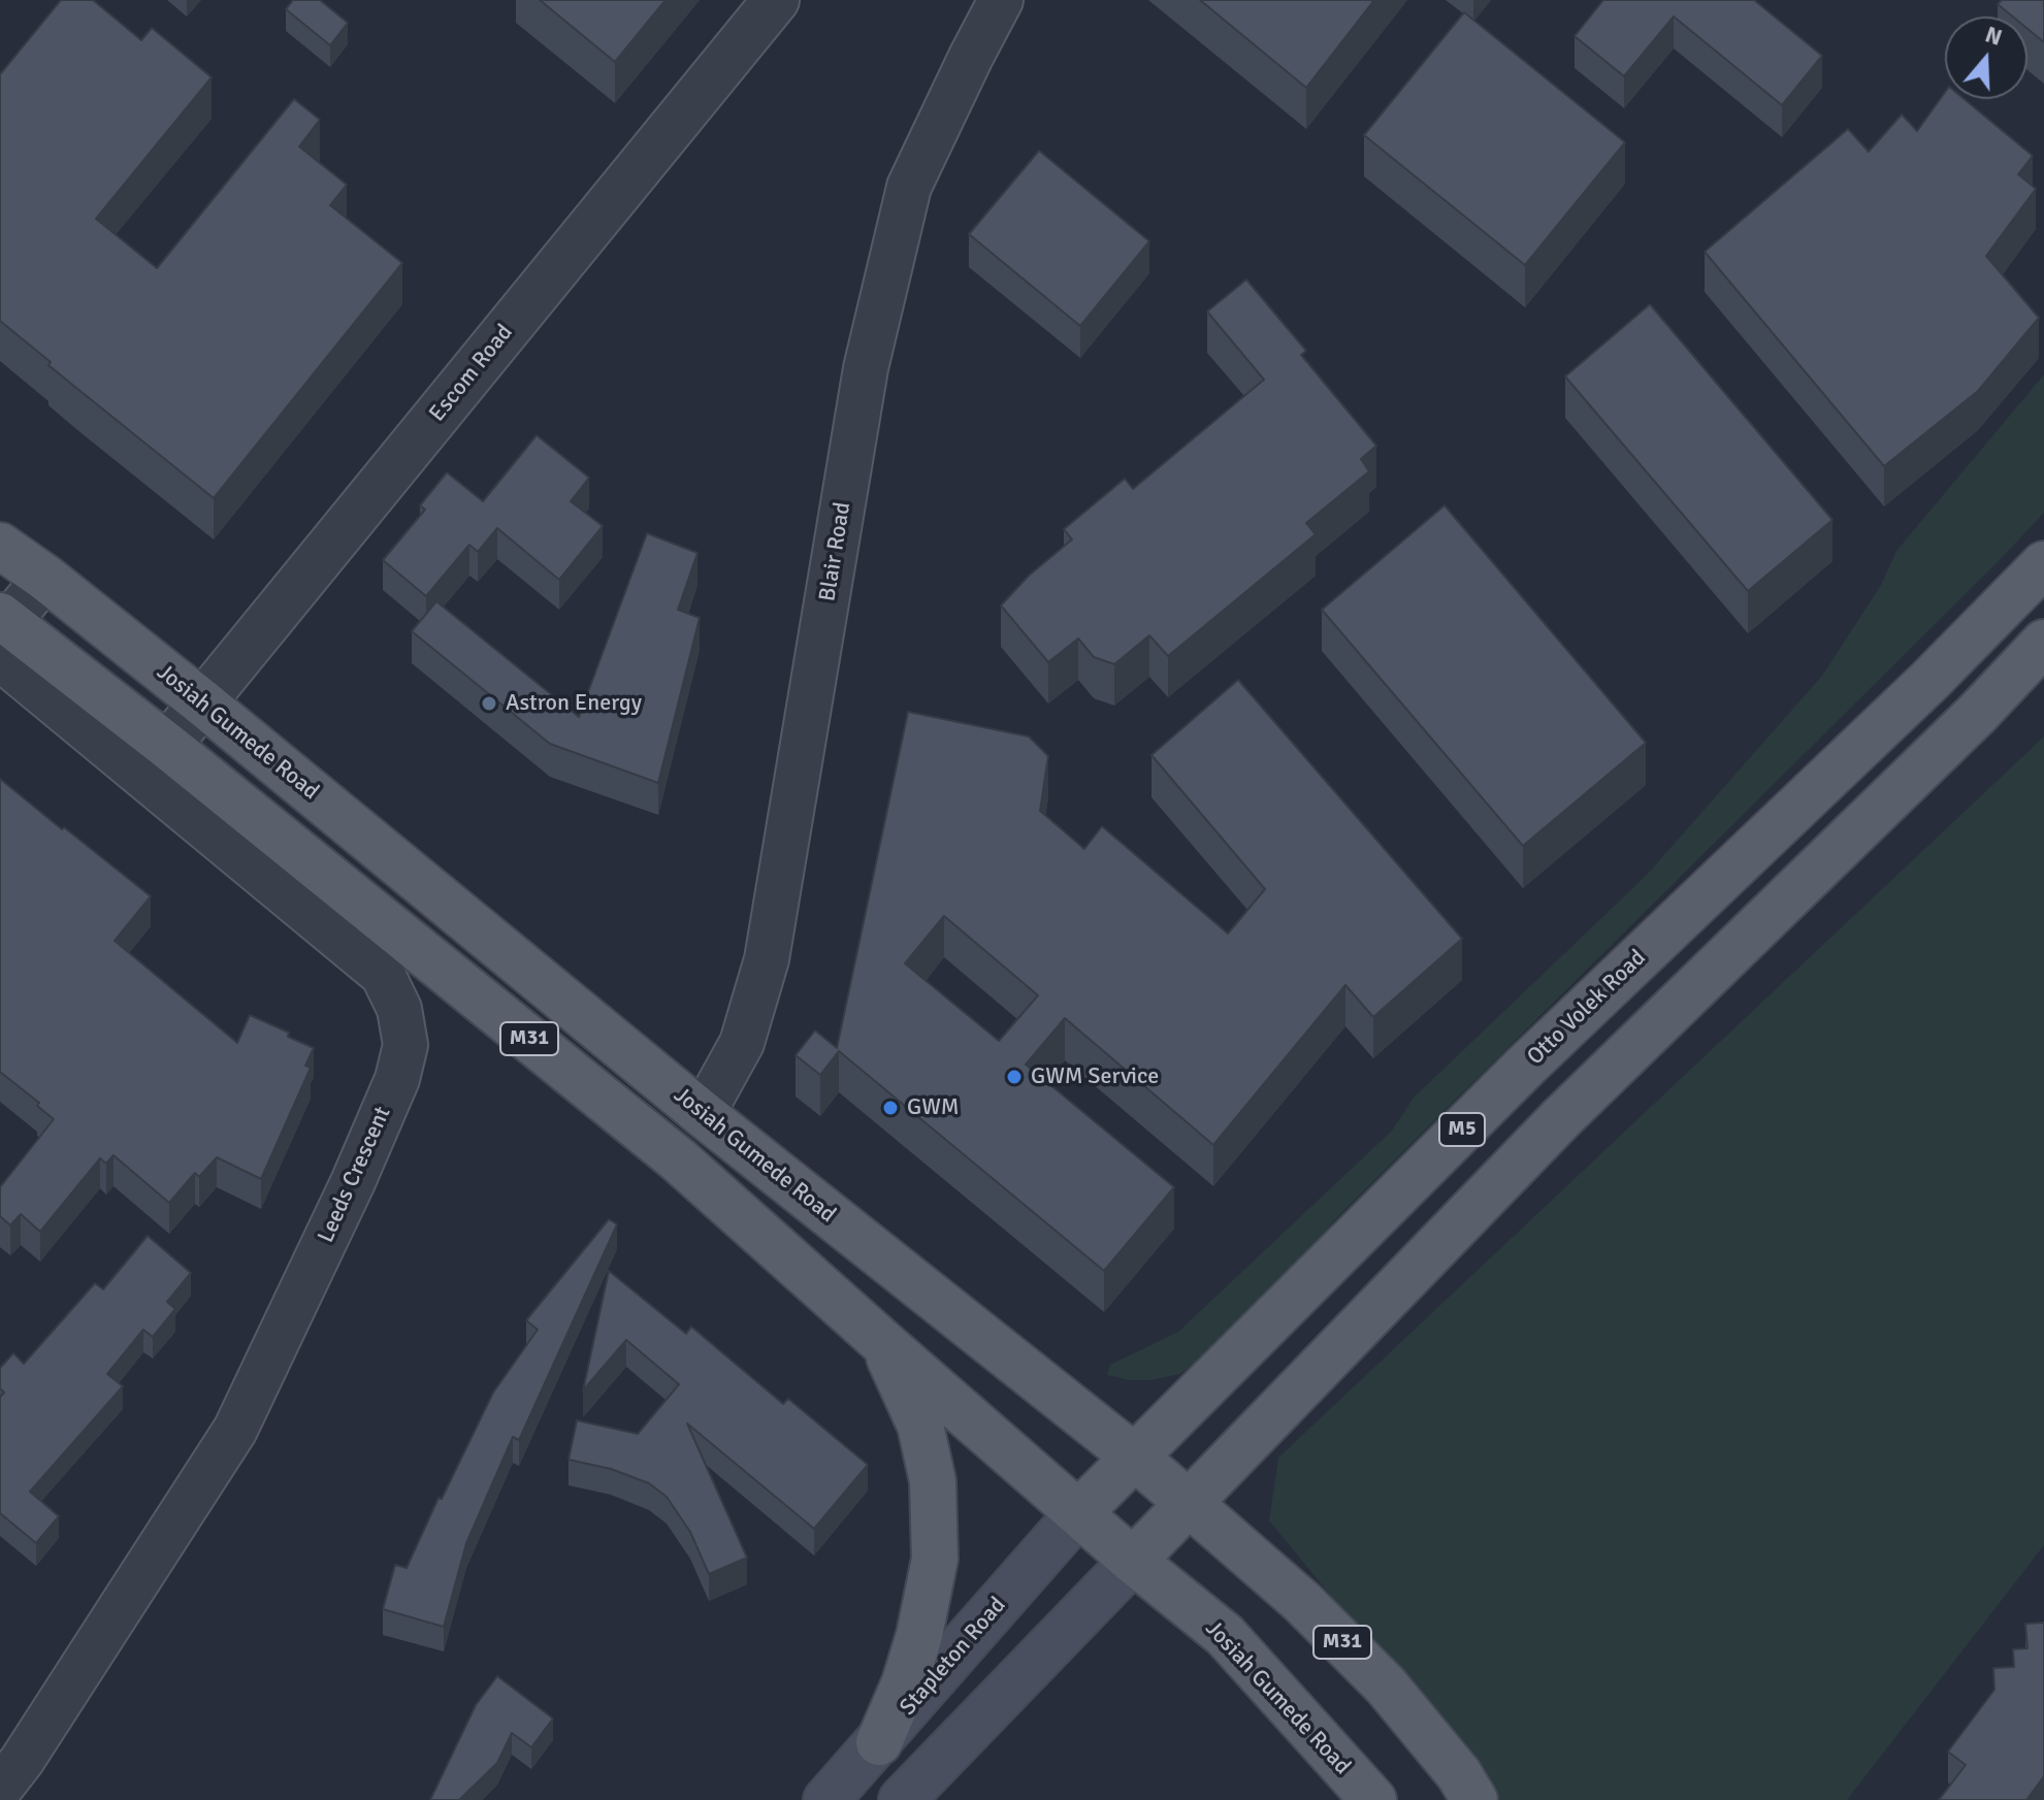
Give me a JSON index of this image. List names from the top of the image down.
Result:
{
  "streets": {
    "main road": [
      "Josiah Gumede Road",
      "Otto Volek Road",
      "M31",
      "M5",
      "Stapleton Road"
    ],
    "street": ["Escom Road", "Blair Road", "Leeds Crescent"]
  },
  "crossings": [
    ["Escom Road", "Josiah Gumede Road"],
    ["Blair Road", "Josiah Gumede Road"],
    ["Josiah Gumede Road", "Otto Volek Road"],
    ["Josiah Gumede Road", "M5"],
    ["Josiah Gumede Road", "Leeds Crescent"],
    ["Josiah Gumede Road", "Stapleton Road"],
    ["Otto Volek Road", "M5"],
    ["M5", "Stapleton Road"]
  ],
  "places": ["Astron Energy", "GWM Service", "GWM"],
  "north": "top"
}
